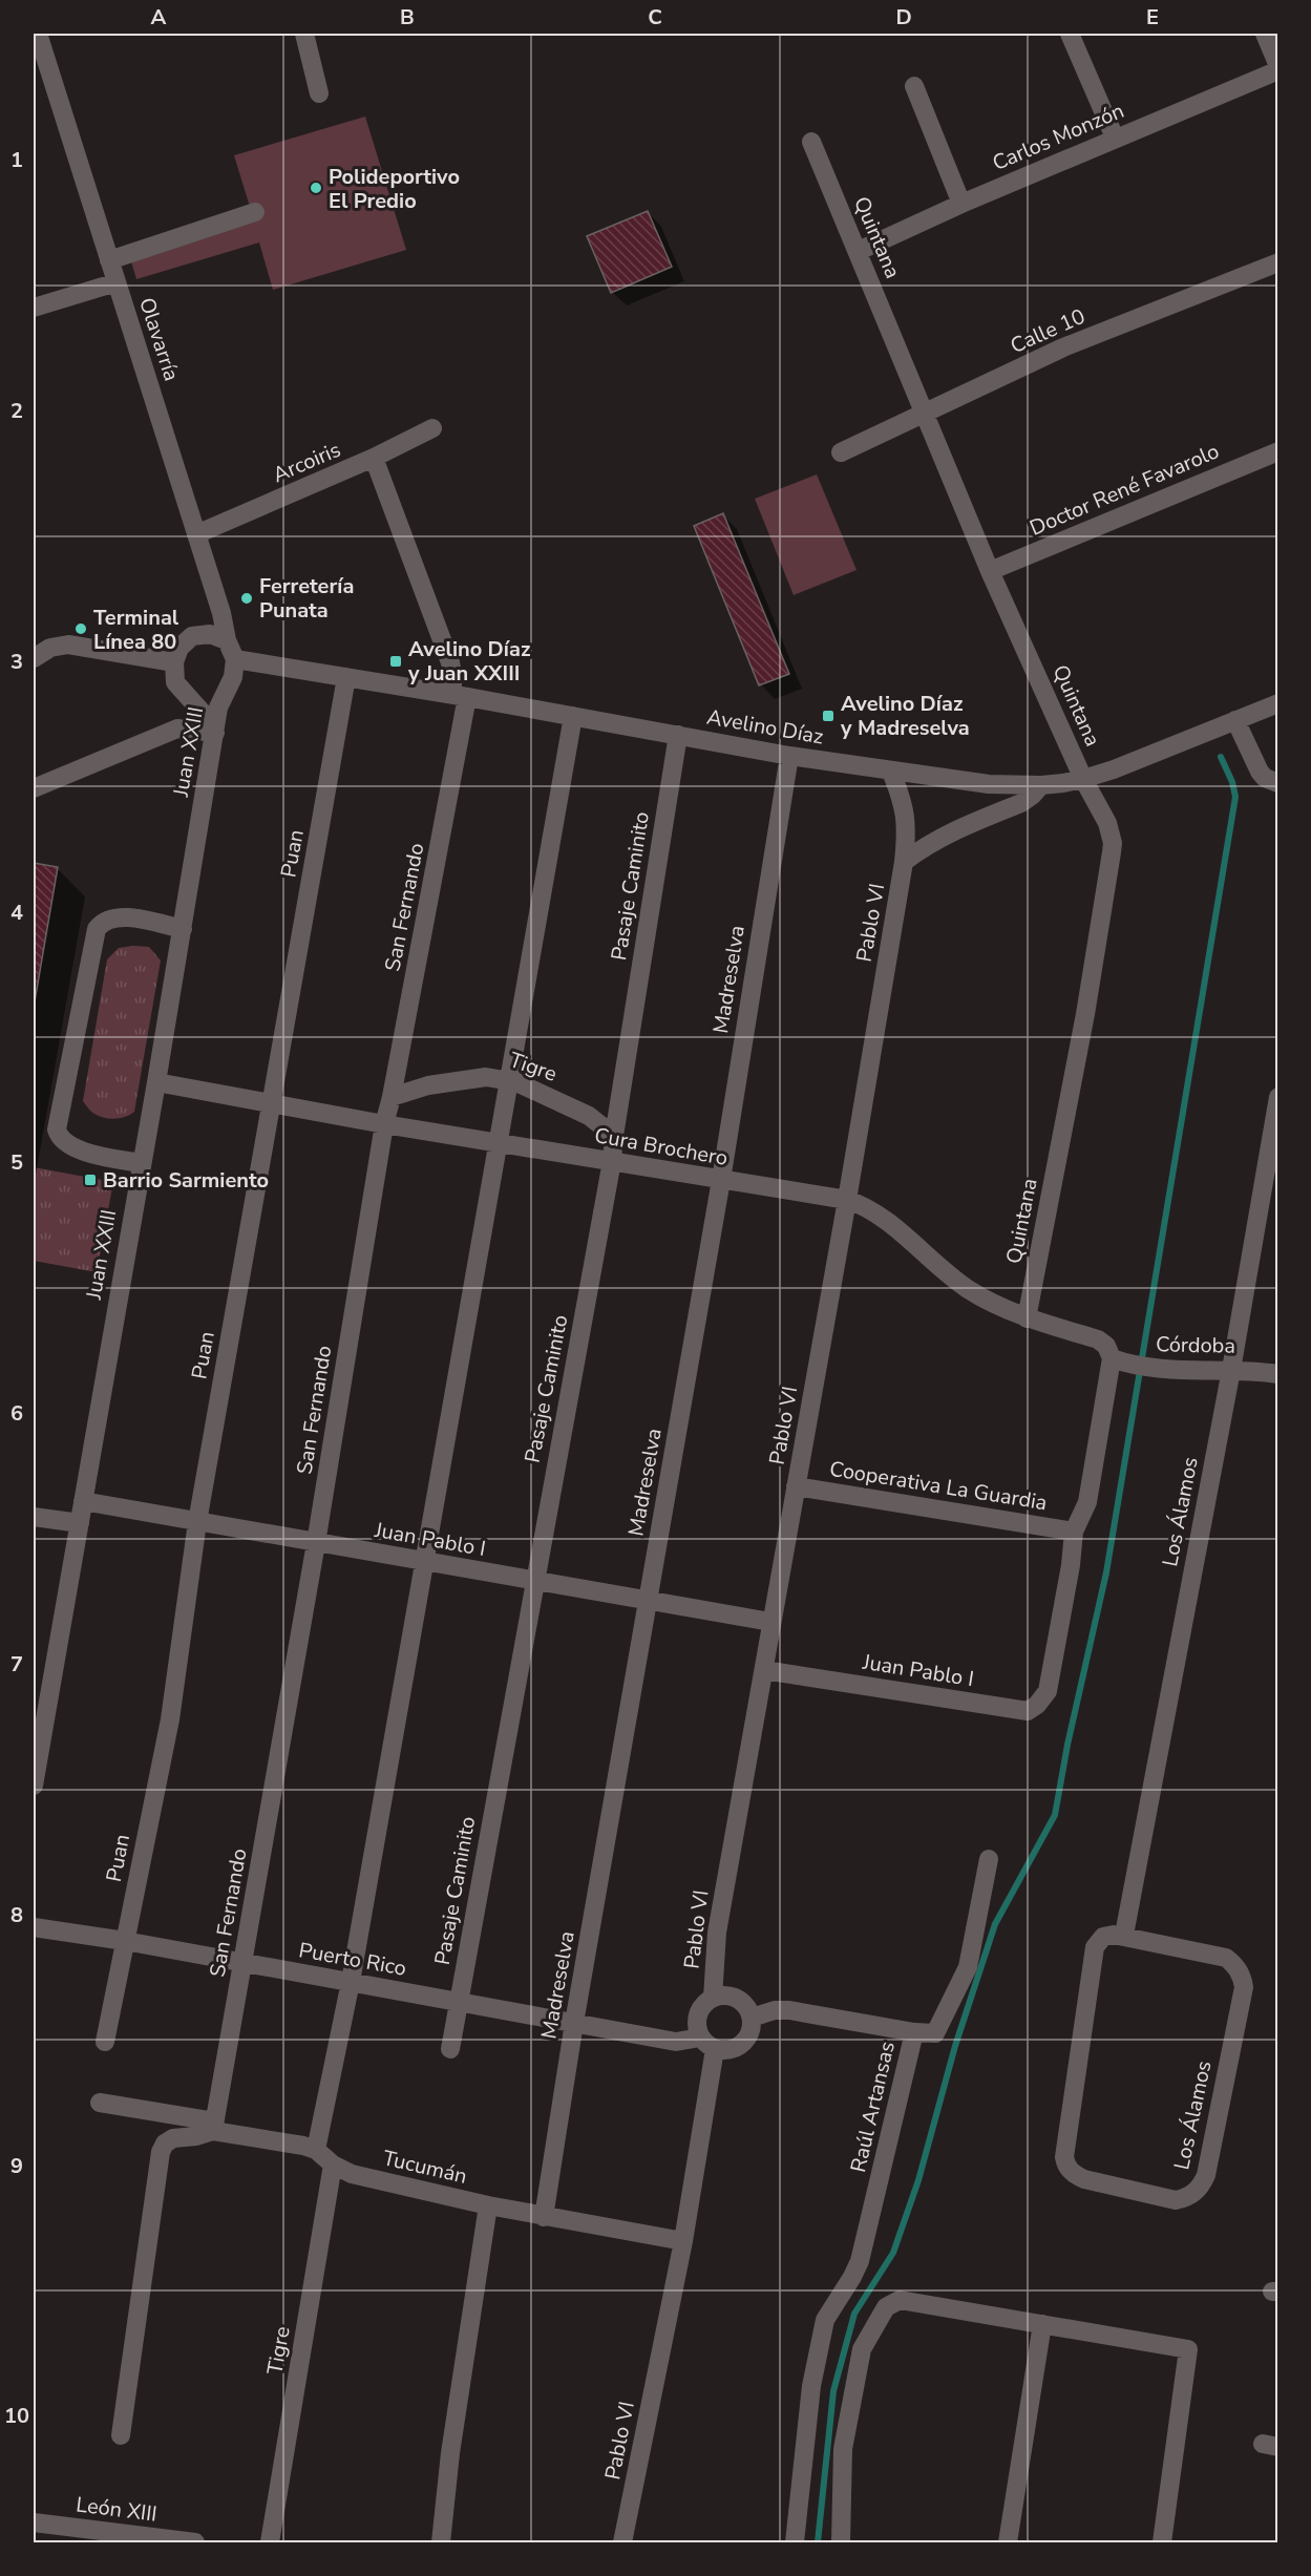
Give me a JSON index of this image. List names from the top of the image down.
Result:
{
  "streets": {
    "street": [
      "Carlos Monzón",
      "Quintana",
      "Calle 10",
      "Olavarría",
      "Arcoiris",
      "Doctor René Favarolo",
      "Avelino Díaz",
      "Juan XXIII",
      "Puan",
      "Pasaje Caminito",
      "San Fernando",
      "Pablo VI",
      "Madreselva",
      "Tigre",
      "Cura Brochero",
      "Córdoba",
      "Cooperativa La Guardia",
      "Los Álamos",
      "Juan Pablo I",
      "Puerto Rico",
      "Raúl Artansas",
      "Tucumán",
      "León XIII"
    ]
  },
  "crossings": [
    ["Carlos Monzón", "Quintana"],
    ["Quintana", "Calle 10"],
    ["Quintana", "Doctor René Favarolo"],
    ["Quintana", "Avelino Díaz"],
    ["Quintana", "Cura Brochero"],
    ["Olavarría", "Arcoiris"],
    ["Olavarría", "Avelino Díaz"],
    ["Olavarría", "Juan XXIII"],
    ["Arcoiris", "San Fernando"],
    ["Avelino Díaz", "Juan XXIII"],
    ["Avelino Díaz", "Puan"],
    ["Avelino Díaz", "Pasaje Caminito"],
    ["Avelino Díaz", "San Fernando"],
    ["Avelino Díaz", "Pablo VI"],
    ["Avelino Díaz", "Madreselva"],
    ["Juan XXIII", "Cura Brochero"],
    ["Juan XXIII", "Juan Pablo I"],
    ["Puan", "Cura Brochero"],
    ["Puan", "Juan Pablo I"],
    ["Puan", "Puerto Rico"],
    ["Pasaje Caminito", "Tigre"],
    ["Pasaje Caminito", "Cura Brochero"],
    ["Pasaje Caminito", "Juan Pablo I"],
    ["Pasaje Caminito", "Puerto Rico"],
    ["San Fernando", "Tigre"],
    ["San Fernando", "Cura Brochero"],
    ["San Fernando", "Juan Pablo I"],
    ["San Fernando", "Puerto Rico"],
    ["Pablo VI", "Cura Brochero"],
    ["Pablo VI", "Cooperativa La Guardia"],
    ["Pablo VI", "Juan Pablo I"],
    ["Pablo VI", "Puerto Rico"],
    ["Pablo VI", "Raúl Artansas"],
    ["Pablo VI", "Tucumán"],
    ["Madreselva", "Cura Brochero"],
    ["Madreselva", "Juan Pablo I"],
    ["Madreselva", "Puerto Rico"],
    ["Madreselva", "Tucumán"],
    ["Tigre", "Tucumán"],
    ["Cura Brochero", "Córdoba"],
    ["Córdoba", "Los Álamos"],
    ["Cooperativa La Guardia", "Juan Pablo I"],
    ["Puerto Rico", "Raúl Artansas"]
  ],
  "places": {
    "other": ["Polideportivo El Predio", "Ferretería Punata", "Terminal Línea 80"],
    "transit": ["Avelino Díaz y Juan XXIII", "Avelino Díaz y Madreselva", "Barrio Sarmiento"]
  },
  "grid": {
    "columns": [
      "A",
      "B",
      "C",
      "D",
      "E"
    ],
    "rows": [
      "1",
      "2",
      "3",
      "4",
      "5",
      "6",
      "7",
      "8",
      "9",
      "10"
    ]
  }
}
